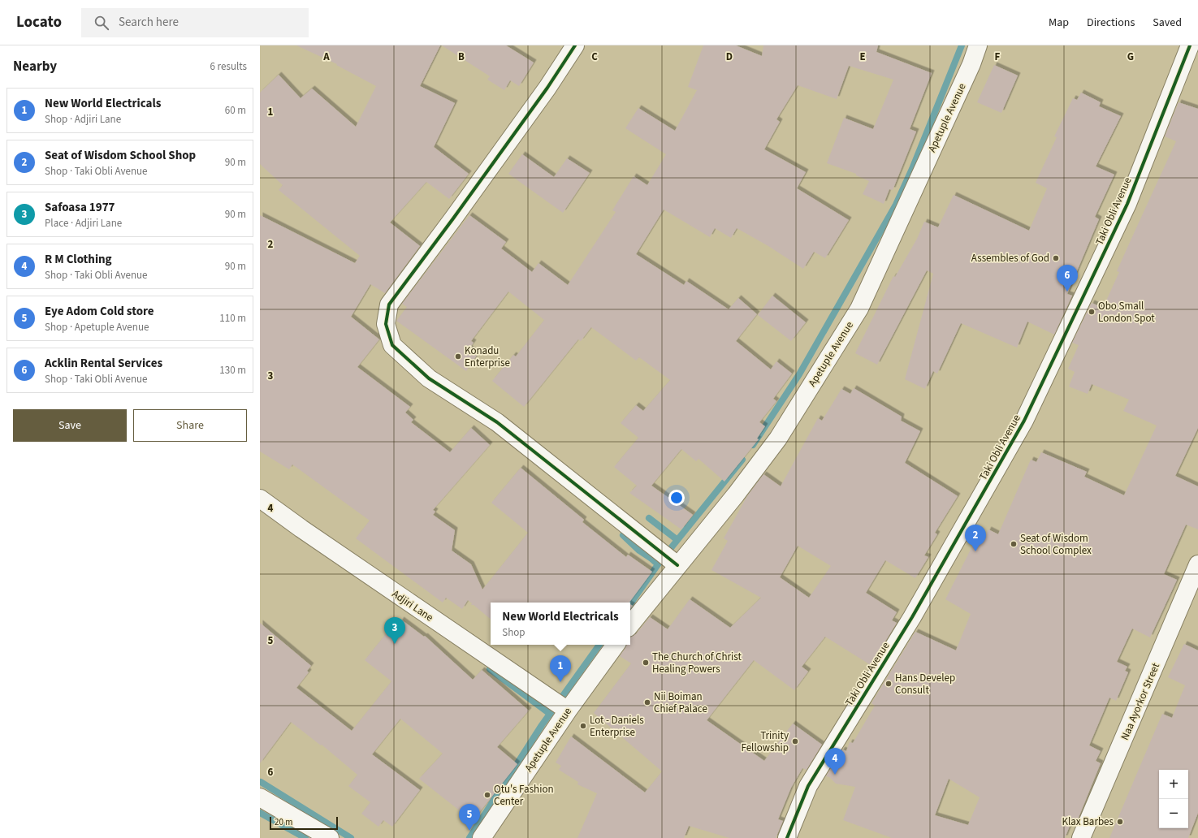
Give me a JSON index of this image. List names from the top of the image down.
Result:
{
  "streets": {
    "street": [
      "Apetuple Avenue",
      "Taki Obli Avenue",
      "Adjiri Lane",
      "Naa Ayorkor Street"
    ]
  },
  "crossings": [
    ["Apetuple Avenue", "Adjiri Lane"]
  ],
  "places": [
    "Assembles of God",
    "Obo Small London Spot",
    "Konadu Enterprise",
    "Seat of Wisdom School Complex",
    "The Church of Christ Healing Powers",
    "Hans Develep Consult",
    "Nii Boiman Chief Palace",
    "Lot - Daniels Enterprise",
    "Trinity Fellowship",
    "Otu's Fashion Center",
    "Klax Barbes"
  ],
  "scale_bar": "20 m",
  "page": {
    "header": "Locato",
    "search": "Search here",
    "nav": ["Map", "Directions", "Saved"],
    "heading": ["Nearby", "6 results"],
    "list": [
      {
        "mark": "1",
        "name": "New World Electricals",
        "note": "Shop · Adjiri Lane",
        "value": "60 m"
      },
      {
        "mark": "2",
        "name": "Seat of Wisdom School Shop",
        "note": "Shop · Taki Obli Avenue",
        "value": "90 m"
      },
      {
        "mark": "3",
        "name": "Safoasa 1977",
        "note": "Place · Adjiri Lane",
        "value": "90 m"
      },
      {
        "mark": "4",
        "name": "R M Clothing",
        "note": "Shop · Taki Obli Avenue",
        "value": "90 m"
      },
      {
        "mark": "5",
        "name": "Eye Adom Cold store",
        "note": "Shop · Apetuple Avenue",
        "value": "110 m"
      },
      {
        "mark": "6",
        "name": "Acklin Rental Services",
        "note": "Shop · Taki Obli Avenue",
        "value": "130 m"
      }
    ],
    "pins": [
      "6",
      "2",
      "3",
      "1",
      "4",
      "5"
    ],
    "buttons": ["Save", "Share"],
    "popup": ["New World Electricals", "Shop"],
    "map_buttons": ["+", "−"],
    "scale": "20 m"
  },
  "grid": {
    "columns": [
      "A",
      "B",
      "C",
      "D",
      "E",
      "F",
      "G"
    ],
    "rows": [
      "1",
      "2",
      "3",
      "4",
      "5",
      "6"
    ]
  }
}
